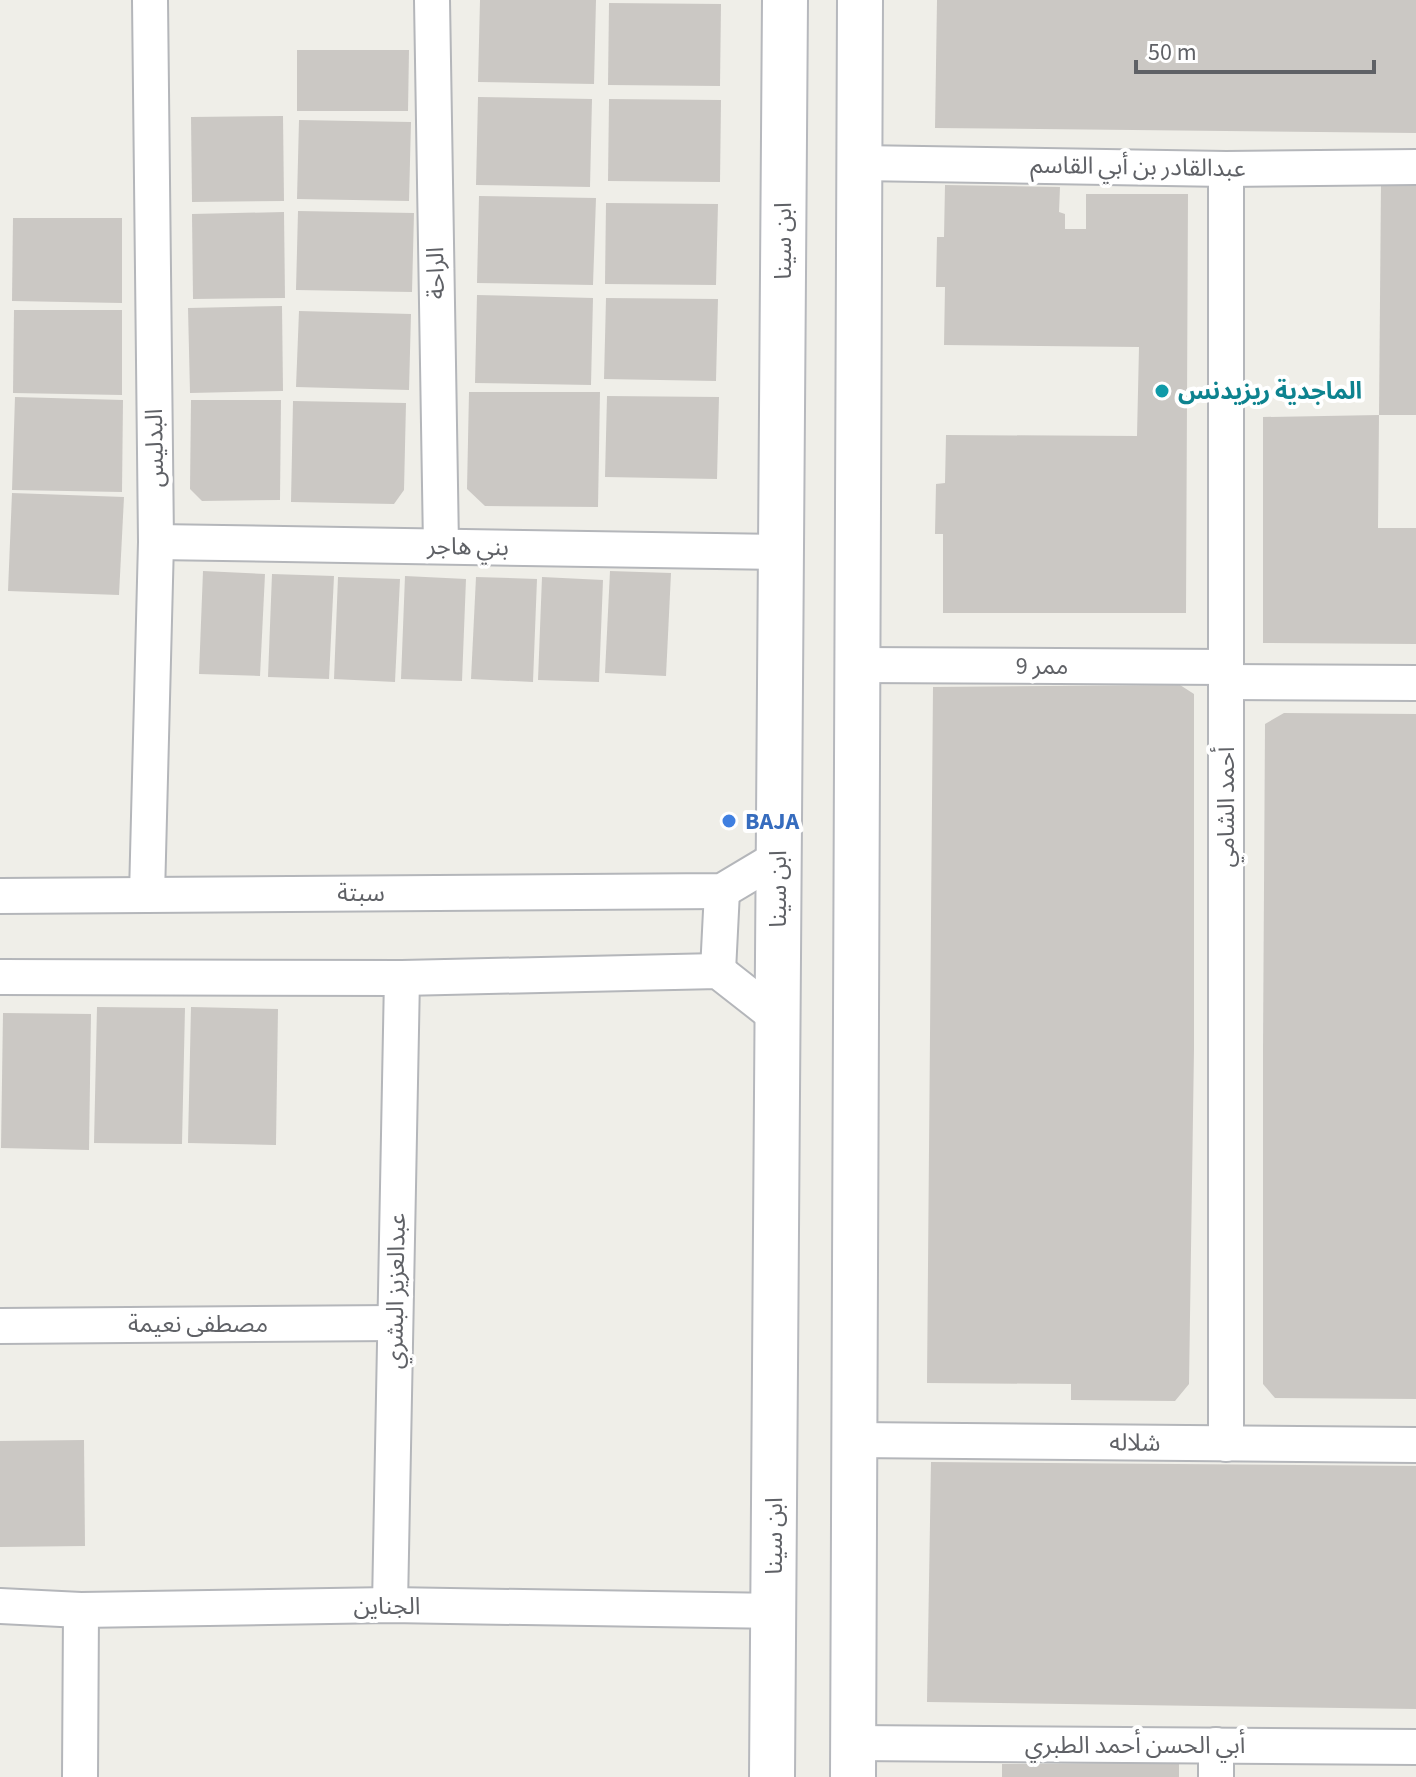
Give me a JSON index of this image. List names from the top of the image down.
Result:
{
  "streets": {
    "street": [
      "عبدالقادر بن أبي القاسم",
      "ابن سينا",
      "الراحة",
      "البدليس",
      "بني هاجر",
      "ممر 9",
      "أحمد الشامي",
      "سبتة",
      "عبدالعزيز البشري",
      "مصطفى نعيمة",
      "شلاله",
      "الجناين",
      "أبي الحسن أحمد الطبري"
    ]
  },
  "crossings": [
    ["عبدالقادر بن أبي القاسم", "أحمد الشامي"],
    ["ابن سينا", "بني هاجر"],
    ["ابن سينا", "الجناين"],
    ["الراحة", "بني هاجر"],
    ["البدليس", "بني هاجر"],
    ["البدليس", "سبتة"],
    ["ممر 9", "أحمد الشامي"],
    ["أحمد الشامي", "شلاله"],
    ["عبدالعزيز البشري", "مصطفى نعيمة"],
    ["عبدالعزيز البشري", "الجناين"]
  ],
  "places": ["الماجدية ريزيدنس", "BAJA"],
  "scale_bar": "50 m"
}
